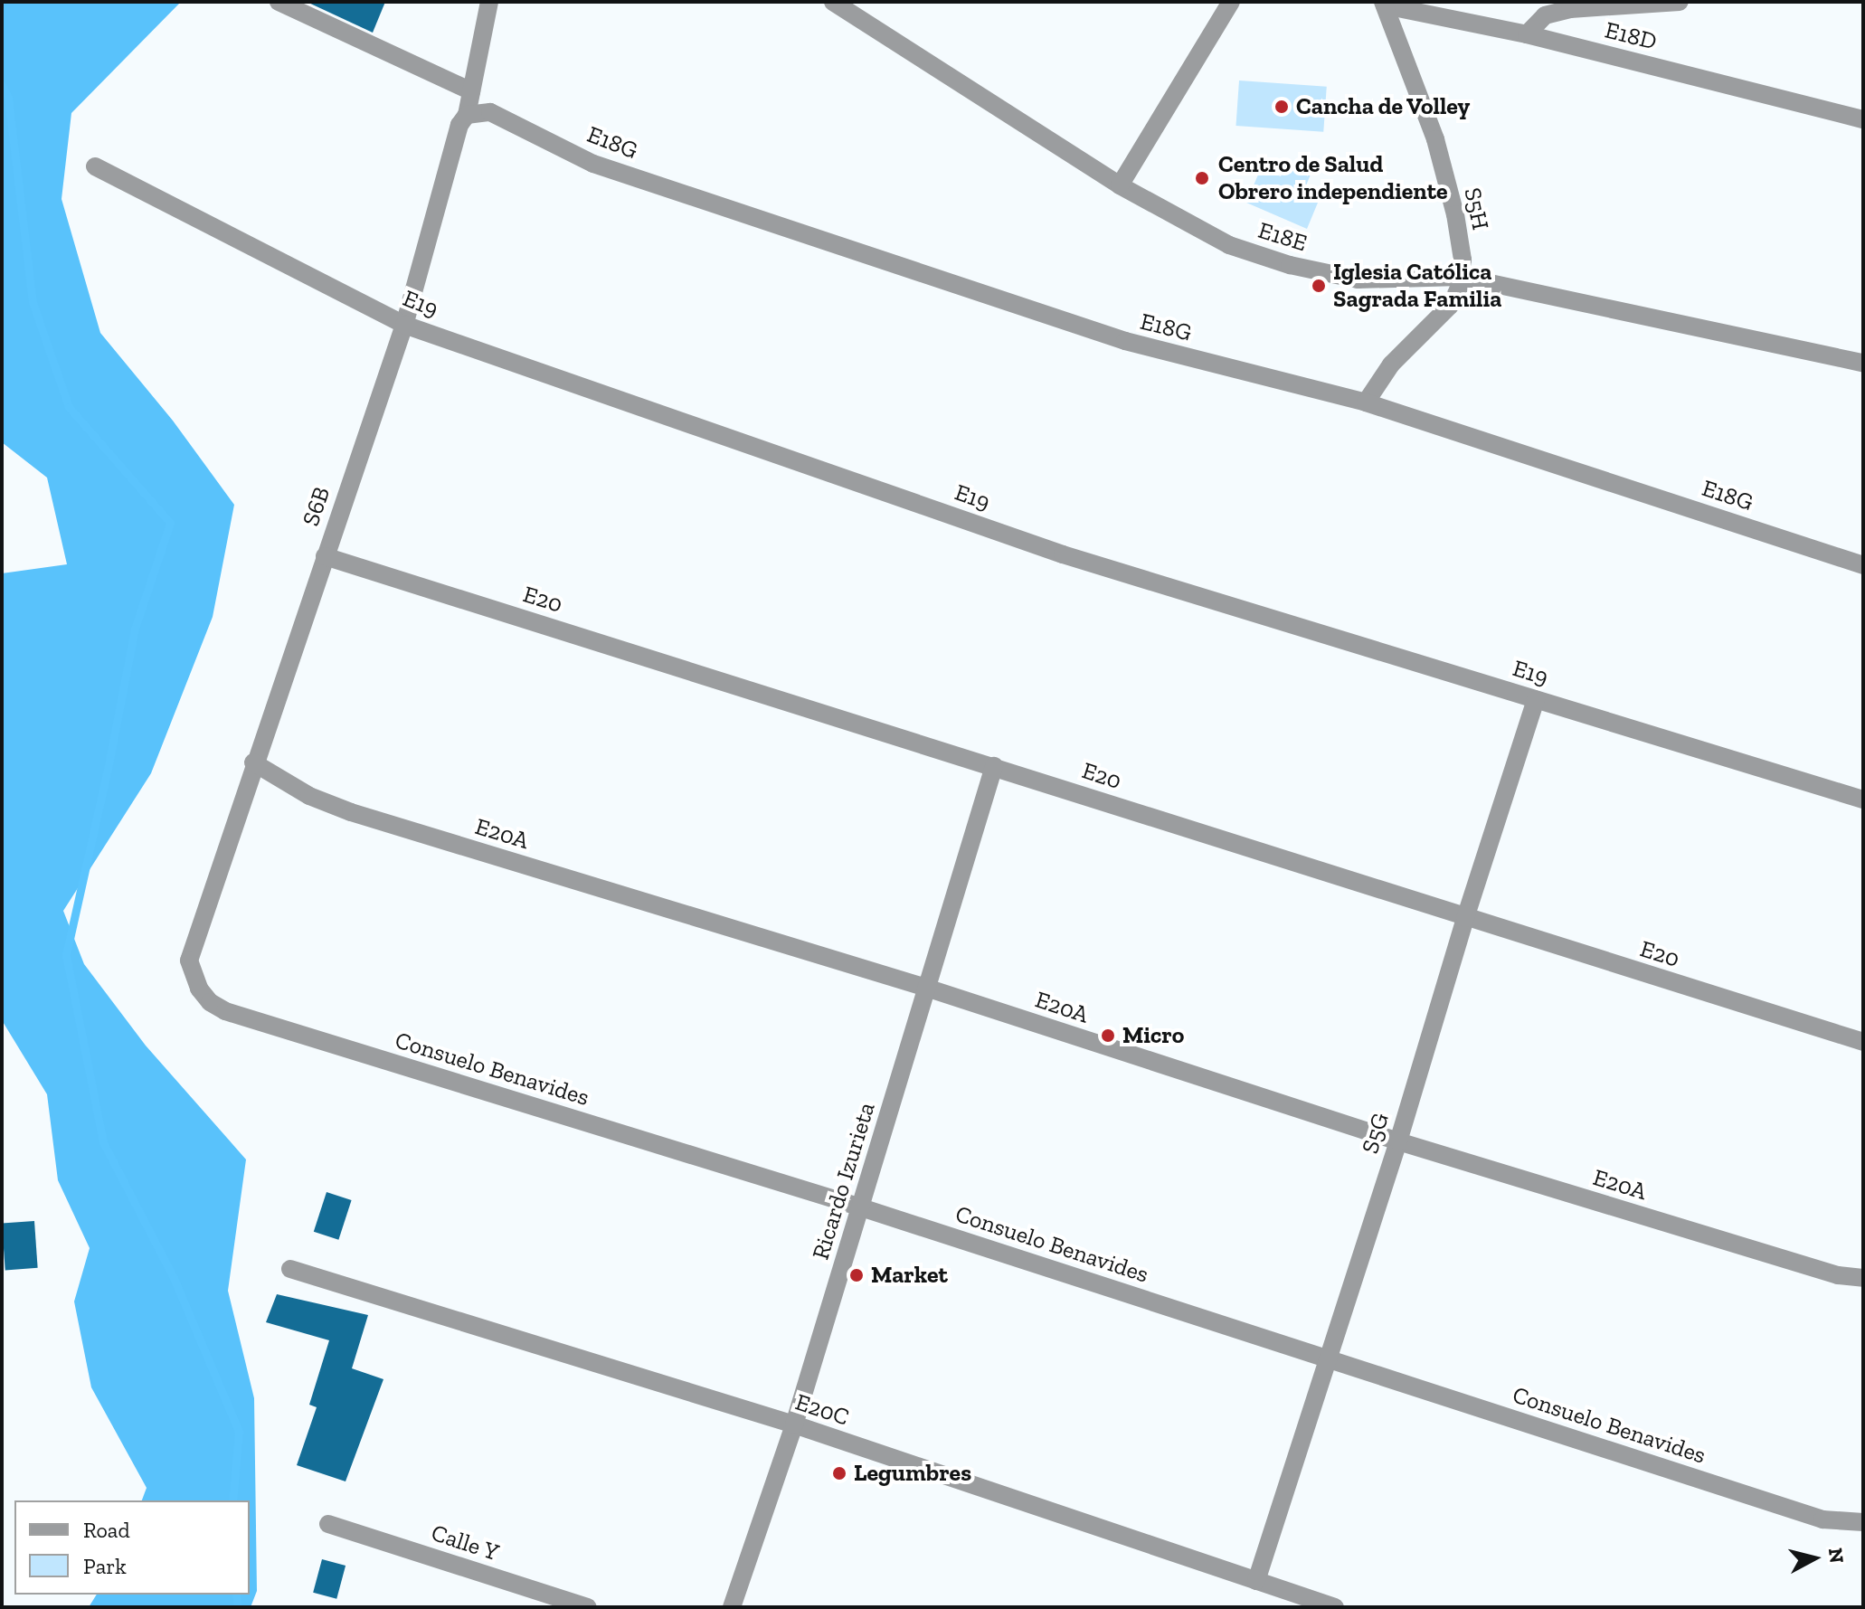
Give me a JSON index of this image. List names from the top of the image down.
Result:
{
  "streets": {
    "street": [
      "E18D",
      "E18G",
      "S5H",
      "E18E",
      "E19",
      "S6B",
      "E20",
      "E20A",
      "Consuelo Benavides",
      "S5G",
      "Ricardo Izurieta",
      "E20C",
      "Calle Y"
    ]
  },
  "crossings": [
    ["E18D", "S5H"],
    ["E18G", "S5H"],
    ["E18G", "S6B"],
    ["S5H", "E18E"],
    ["E19", "S6B"],
    ["E19", "S5G"],
    ["S6B", "E20"],
    ["S6B", "E20A"],
    ["S6B", "Consuelo Benavides"],
    ["E20", "S5G"],
    ["E20", "Ricardo Izurieta"],
    ["E20A", "S5G"],
    ["E20A", "Ricardo Izurieta"],
    ["Consuelo Benavides", "S5G"],
    ["Consuelo Benavides", "Ricardo Izurieta"],
    ["S5G", "E20C"],
    ["Ricardo Izurieta", "E20C"]
  ],
  "places": [
    "Cancha de Volley",
    "Centro de Salud Obrero independiente",
    "Iglesia Católica Sagrada Familia",
    "Micro",
    "Market",
    "Legumbres"
  ],
  "legend": ["Road", "Park"],
  "north": "right"
}
